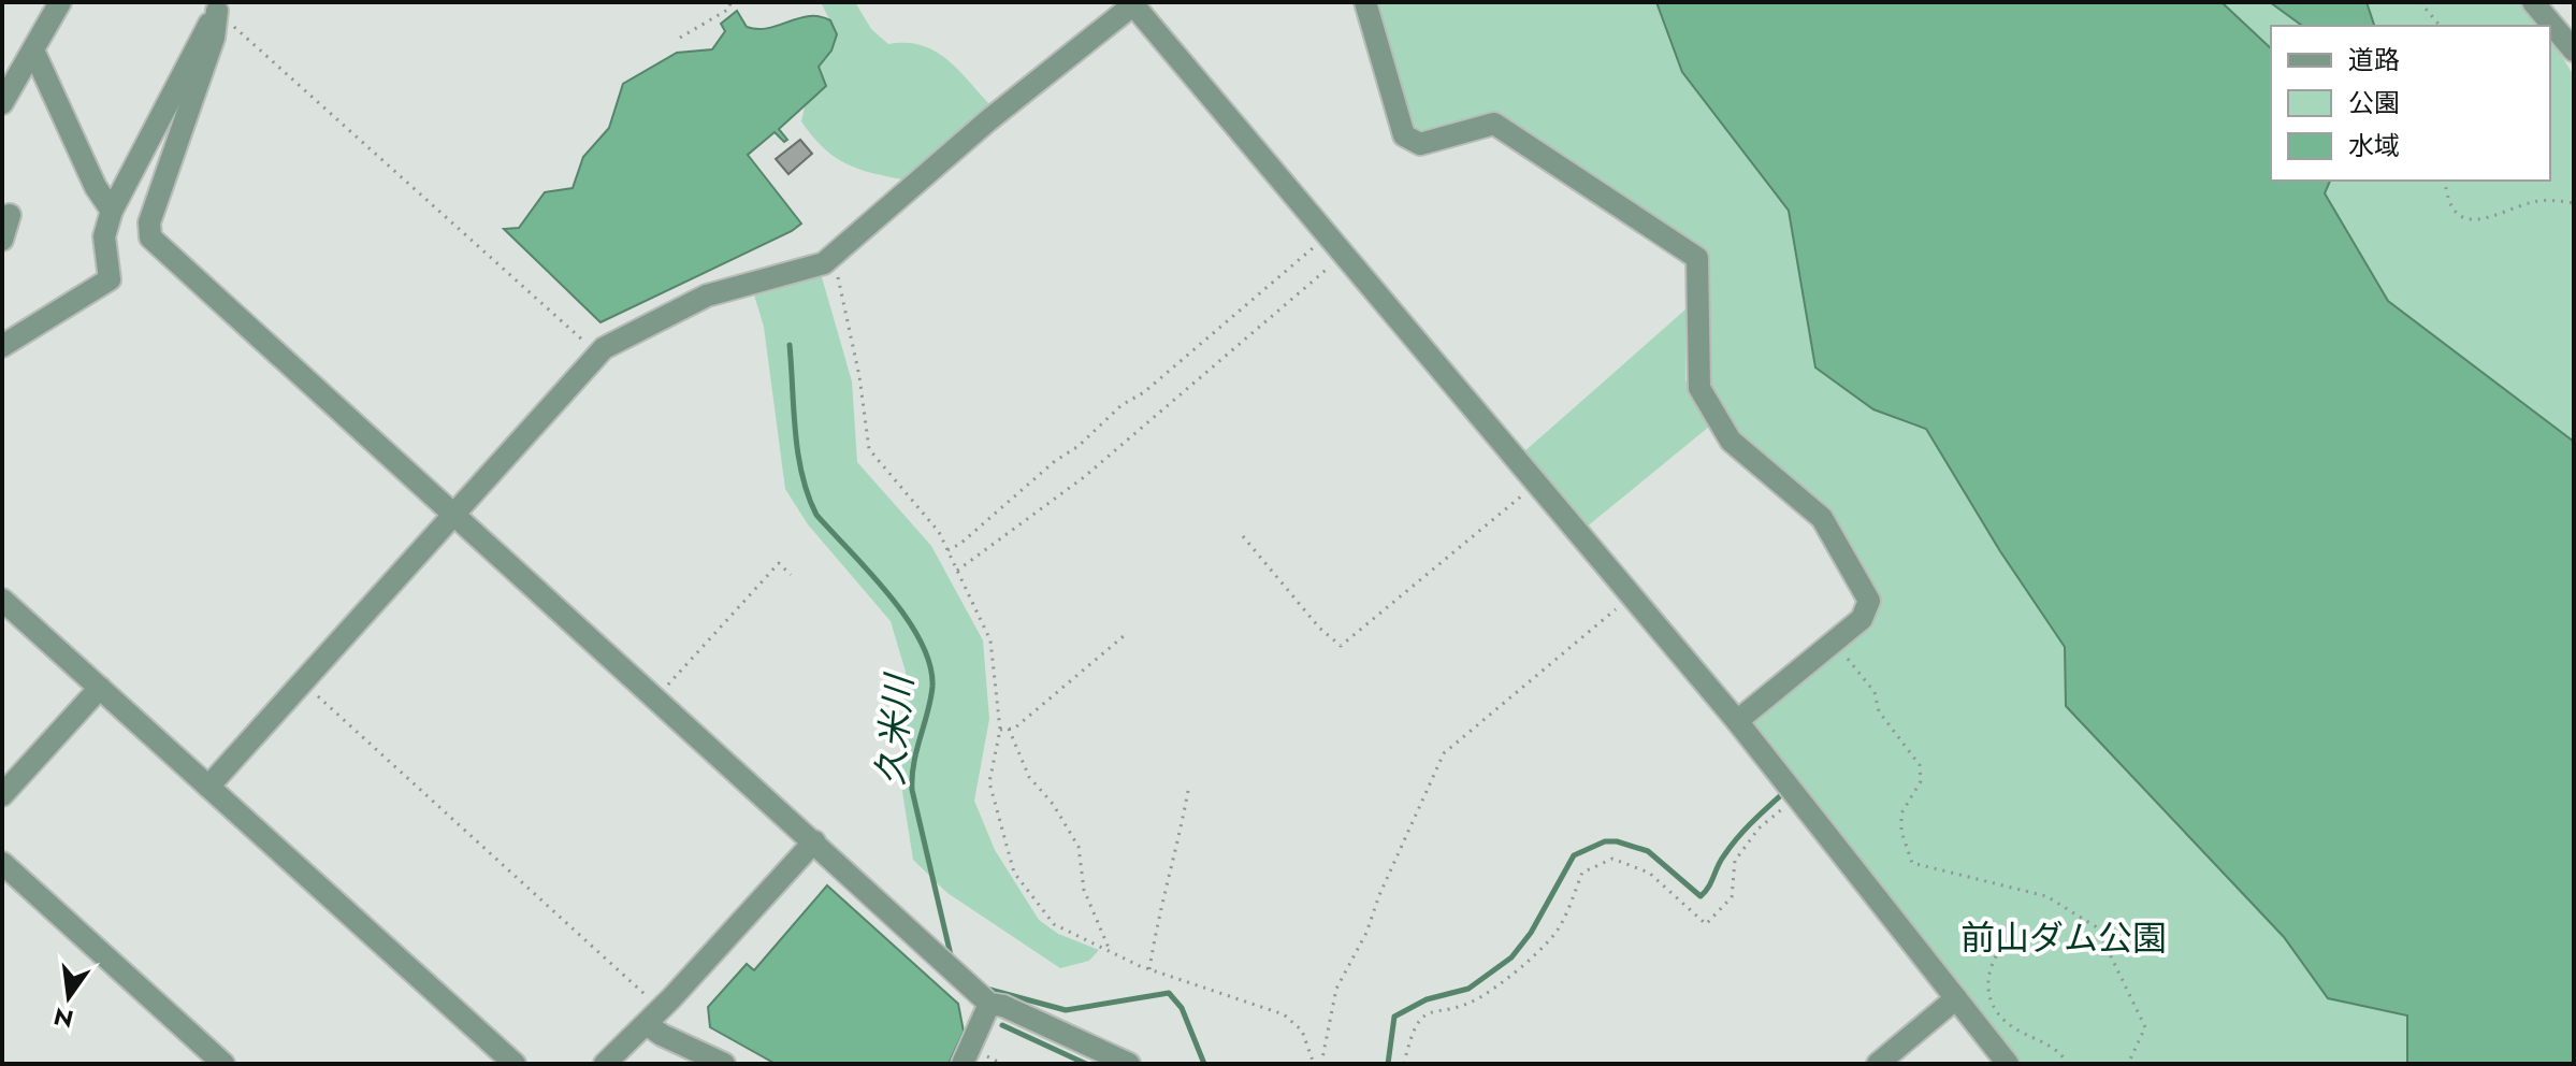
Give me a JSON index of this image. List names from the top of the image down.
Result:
{
  "water": ["久米川"],
  "parks": ["前山ダム公園"],
  "legend": ["道路", "公園", "水域"],
  "north": "bottom"
}
